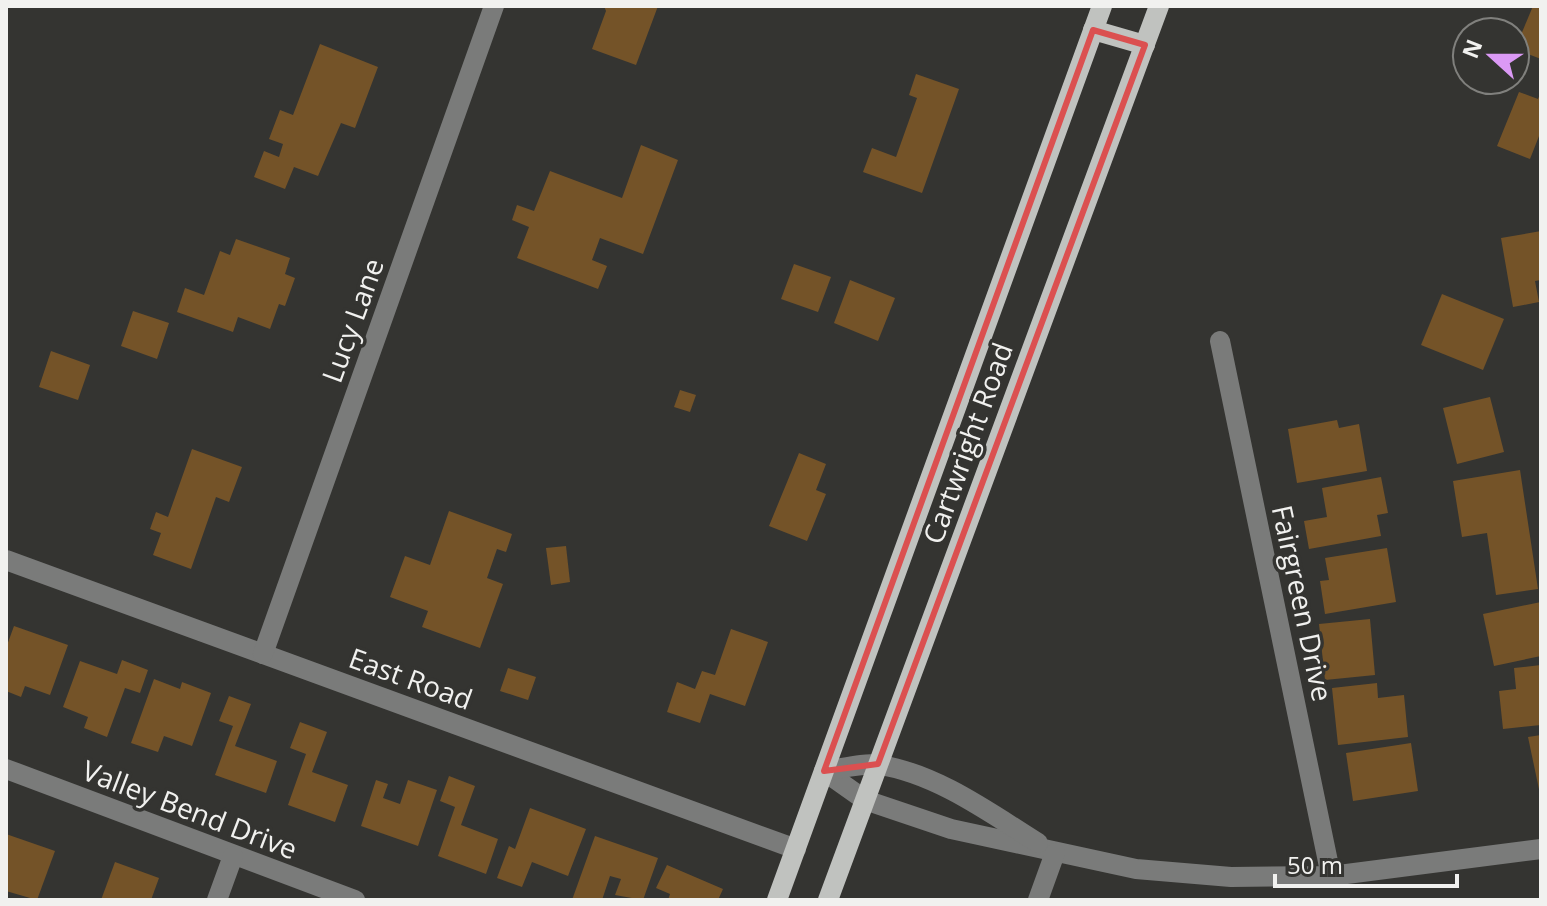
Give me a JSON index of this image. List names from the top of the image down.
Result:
{
  "streets": {
    "main road": ["Cartwright Road"],
    "street": [
      "Lucy Lane",
      "Fairgreen Drive",
      "East Road",
      "Valley Bend Drive"
    ]
  },
  "crossings": [
    ["Lucy Lane", "East Road"],
    ["Cartwright Road", "East Road"]
  ],
  "scale_bar": "50 m",
  "north": "left"
}
